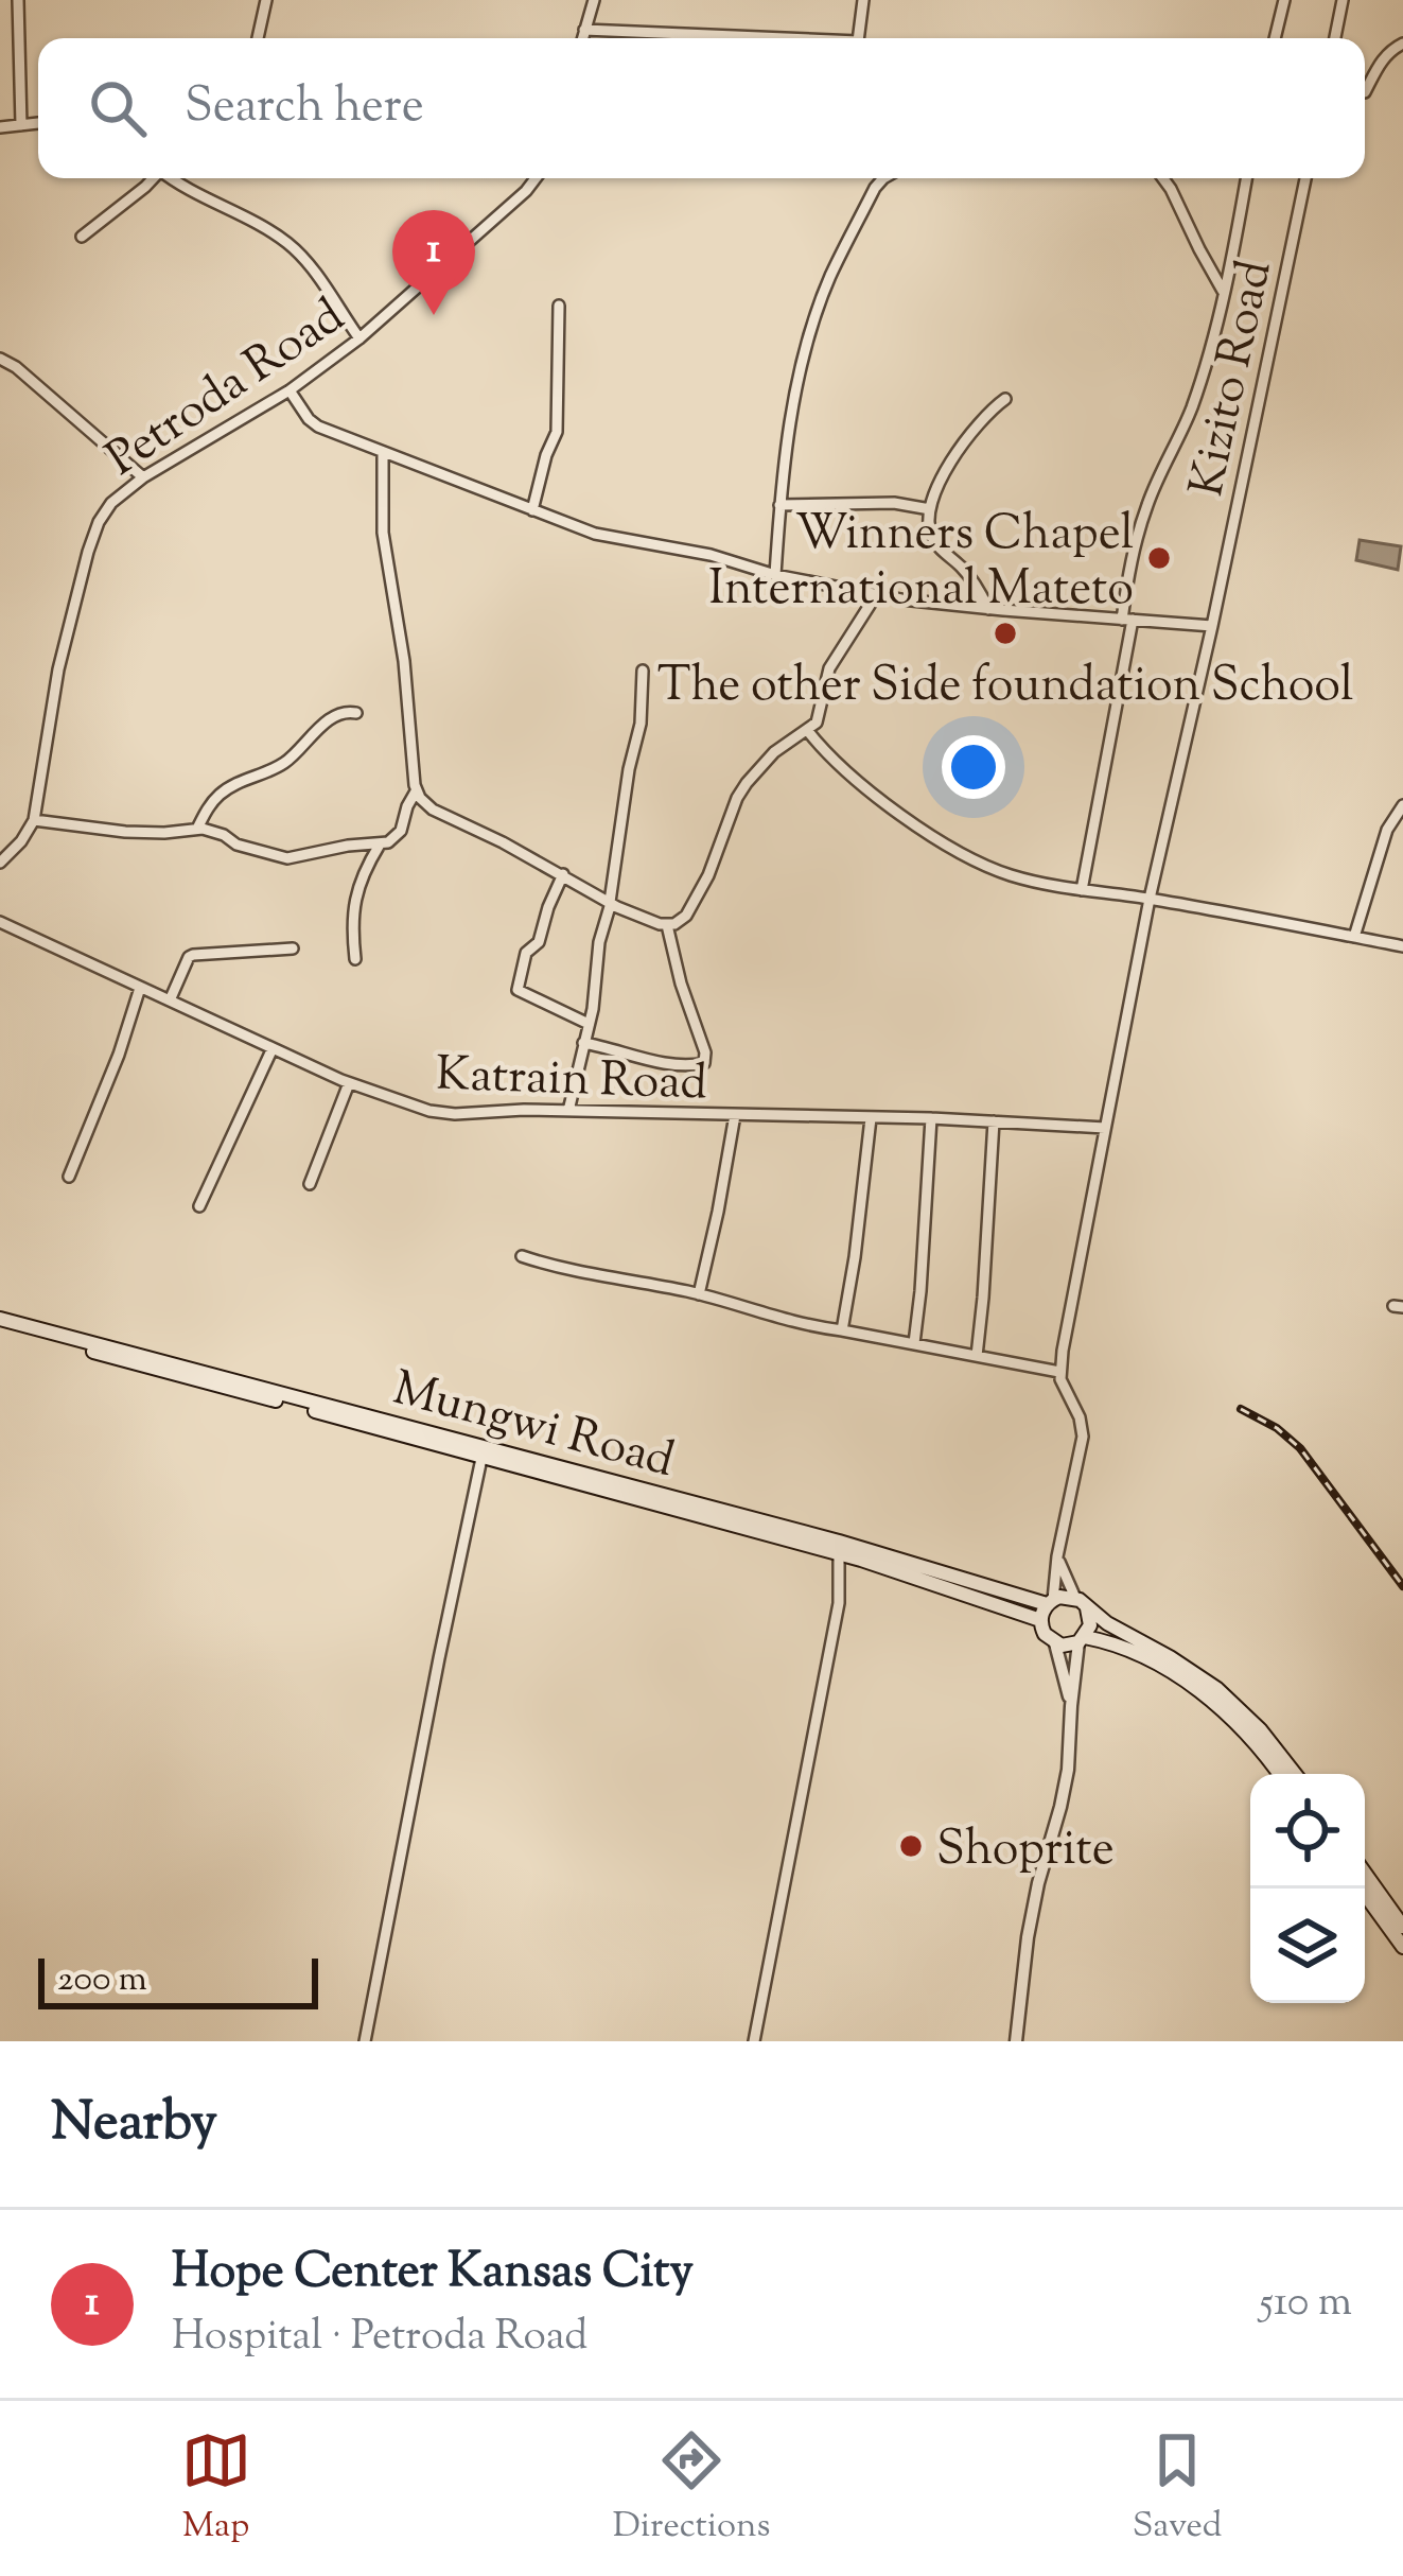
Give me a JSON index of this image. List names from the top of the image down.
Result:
{
  "streets": {
    "main road": ["Mungwi Road"],
    "street": ["Kizito Road", "Petroda Road", "Katrain Road"]
  },
  "crossings": [
    ["Kizito Road", "Katrain Road"]
  ],
  "places": ["Winners Chapel International Mateto", "The other Side foundation School", "Shoprite"],
  "scale_bar": "200 m",
  "page": {
    "search": "Search here",
    "pins": "1",
    "scale": "200 m",
    "heading": "Nearby",
    "list": [
      {
        "mark": "1",
        "name": "Hope Center Kansas City",
        "note": "Hospital · Petroda Road",
        "value": "510 m"
      }
    ],
    "nav": ["Map", "Directions", "Saved"]
  }
}
